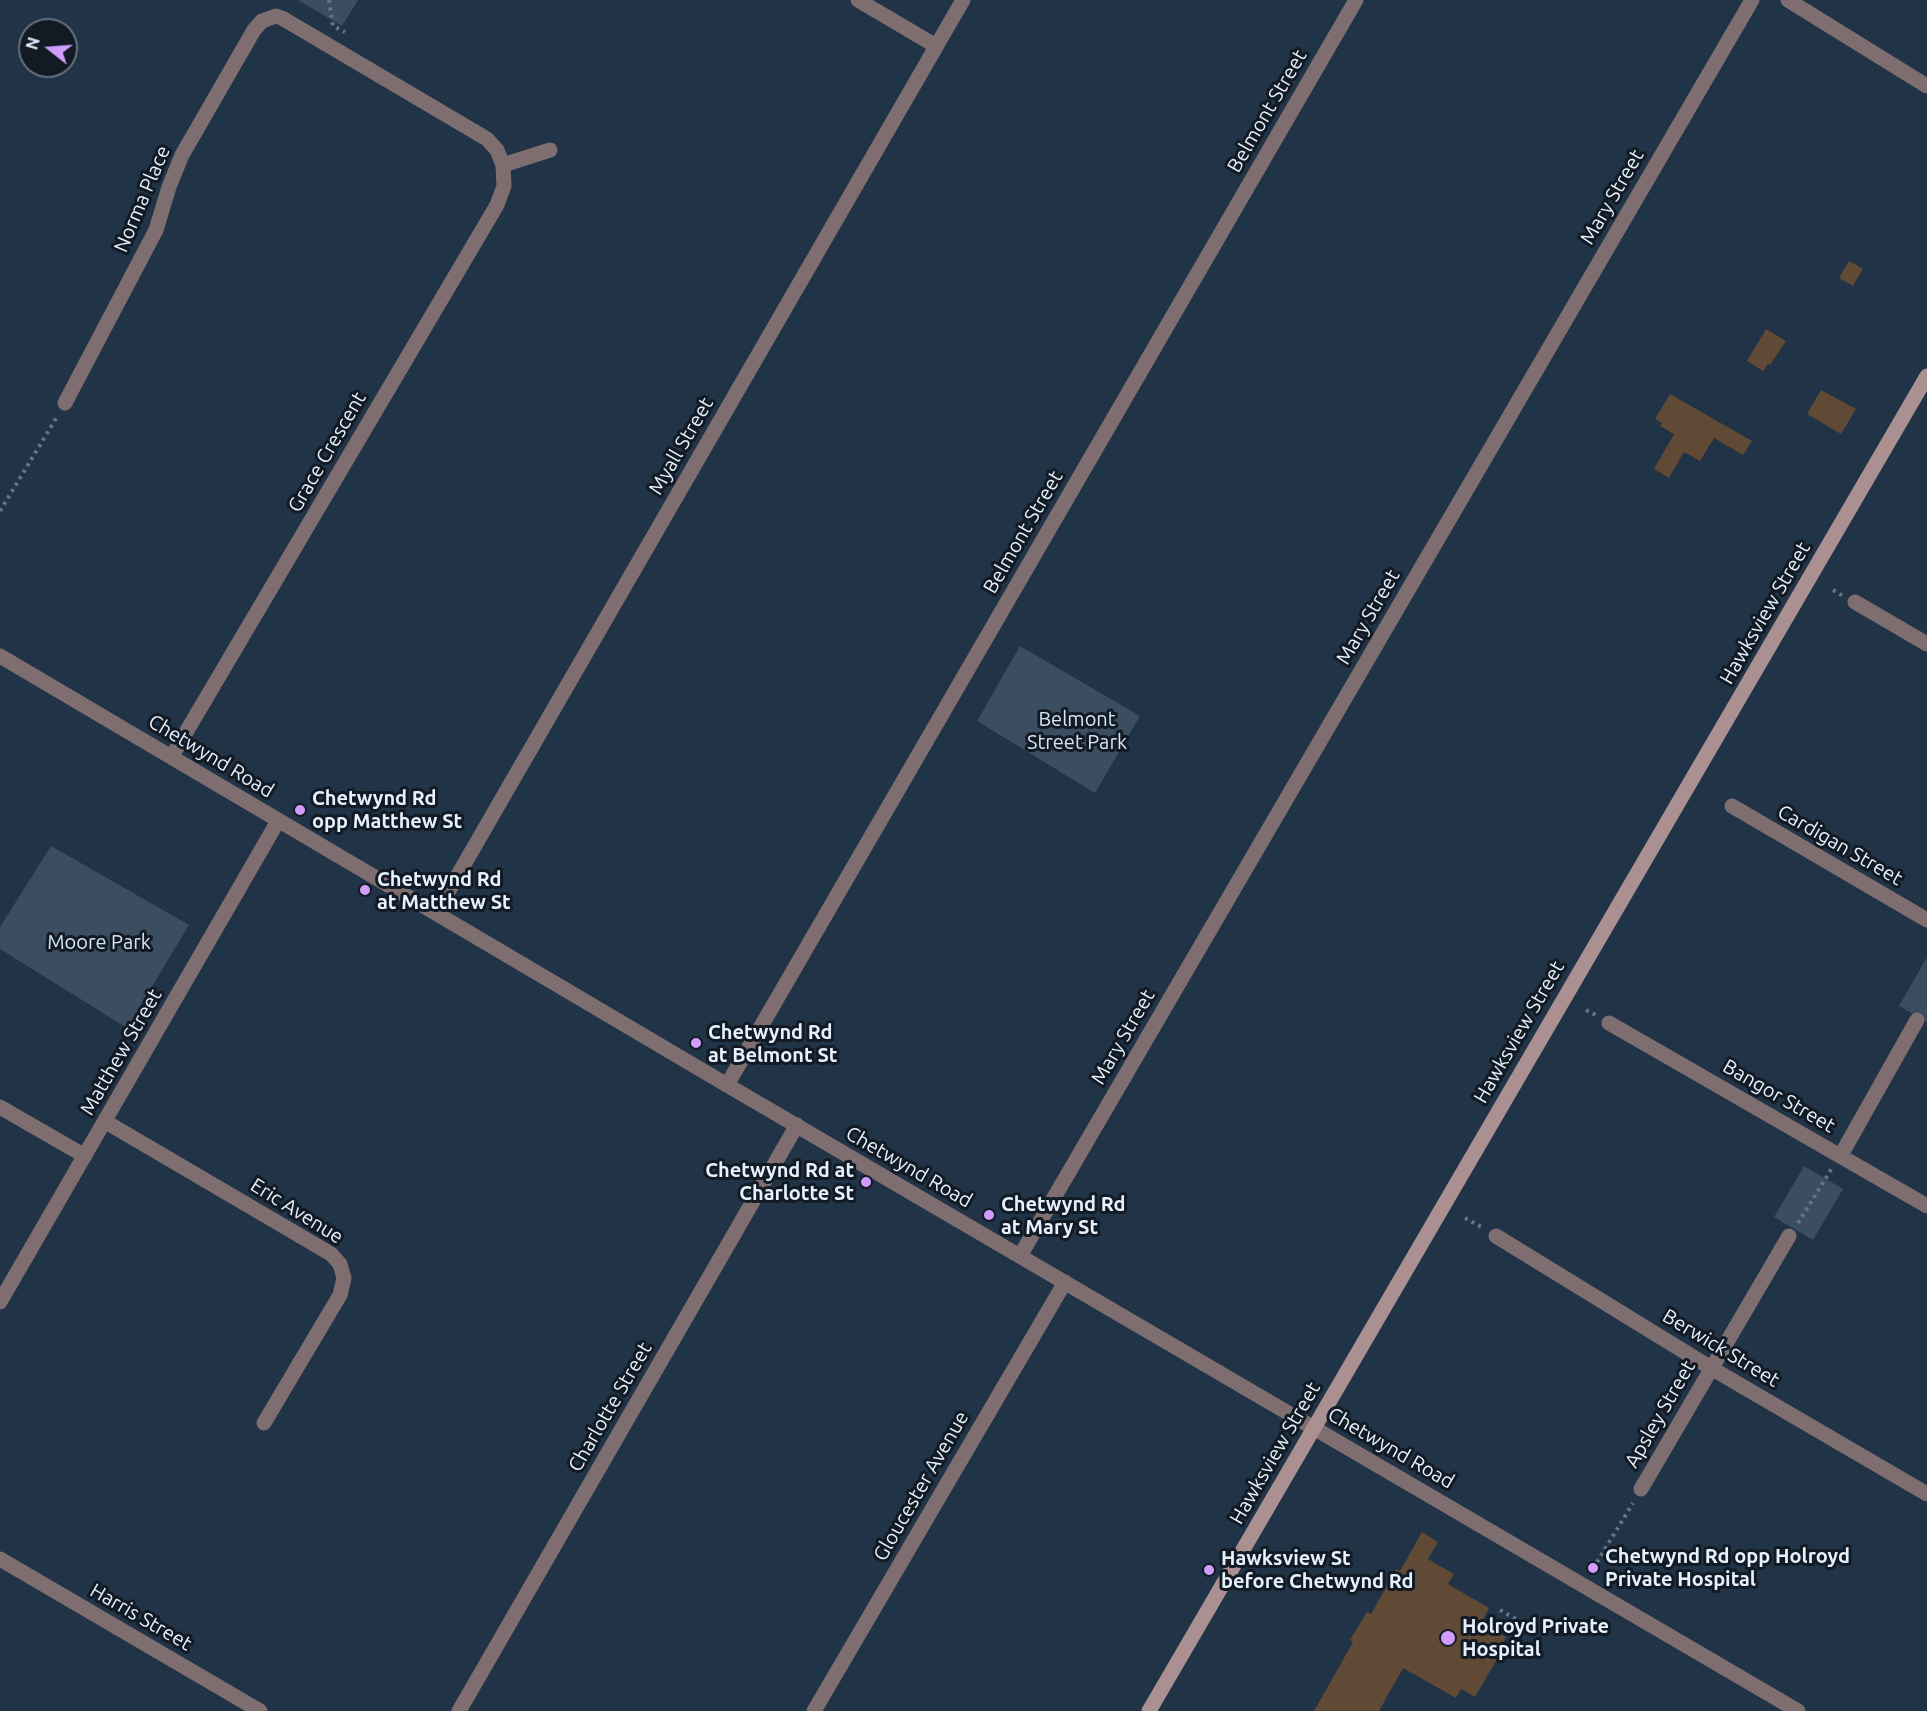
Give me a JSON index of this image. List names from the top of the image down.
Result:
{
  "streets": {
    "main road": ["Hawksview Street"],
    "street": [
      "Belmont Street",
      "Mary Street",
      "Norma Place",
      "Myall Street",
      "Grace Crescent",
      "Chetwynd Road",
      "Cardigan Street",
      "Matthew Street",
      "Bangor Street",
      "Eric Avenue",
      "Berwick Street",
      "Charlotte Street",
      "Apsley Street",
      "Gloucester Avenue",
      "Harris Street"
    ]
  },
  "crossings": [
    ["Belmont Street", "Chetwynd Road"],
    ["Mary Street", "Chetwynd Road"],
    ["Norma Place", "Grace Crescent"],
    ["Myall Street", "Chetwynd Road"],
    ["Grace Crescent", "Chetwynd Road"],
    ["Hawksview Street", "Chetwynd Road"],
    ["Chetwynd Road", "Matthew Street"],
    ["Chetwynd Road", "Charlotte Street"],
    ["Chetwynd Road", "Gloucester Avenue"],
    ["Matthew Street", "Eric Avenue"],
    ["Berwick Street", "Apsley Street"]
  ],
  "parks": ["Belmont Street Park", "Moore Park"],
  "places": [
    "Chetwynd Rd opp Matthew St",
    "Chetwynd Rd at Matthew St",
    "Chetwynd Rd at Belmont St",
    "Chetwynd Rd at Charlotte St",
    "Chetwynd Rd at Mary St",
    "Chetwynd Rd opp Holroyd Private Hospital",
    "Hawksview St before Chetwynd Rd",
    "Holroyd Private Hospital"
  ],
  "north": "left"
}
